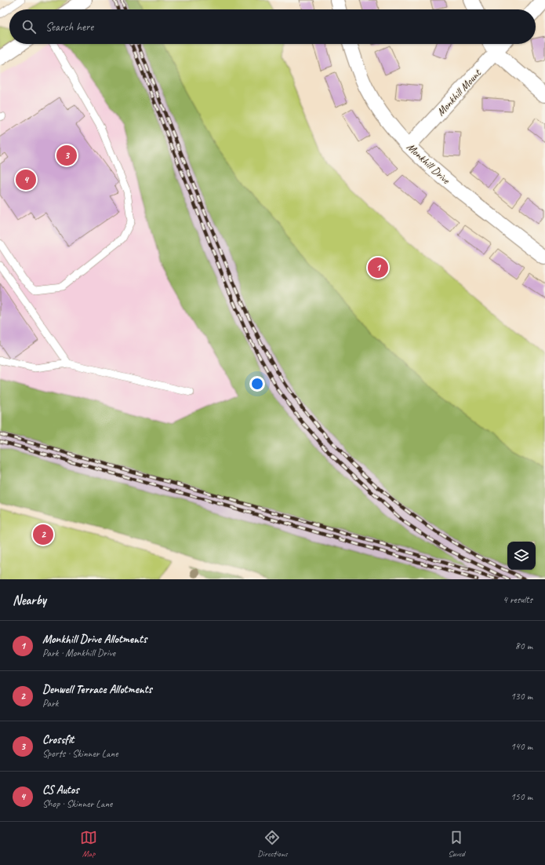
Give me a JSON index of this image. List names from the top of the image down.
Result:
{
  "streets": {
    "street": ["Monkhill Mount", "Monkhill Drive"]
  },
  "crossings": [
    ["Monkhill Mount", "Monkhill Drive"]
  ],
  "page": {
    "search": "Search here",
    "pins": [
      "3",
      "4",
      "1",
      "2"
    ],
    "heading": ["Nearby", "4 results"],
    "list": [
      {
        "mark": "1",
        "name": "Monkhill Drive Allotments",
        "note": "Park · Monkhill Drive",
        "value": "80 m"
      },
      {
        "mark": "2",
        "name": "Denwell Terrace Allotments",
        "note": "Park",
        "value": "130 m"
      },
      {
        "mark": "3",
        "name": "Crossfit",
        "note": "Sports · Skinner Lane",
        "value": "140 m"
      },
      {
        "mark": "4",
        "name": "CS Autos",
        "note": "Shop · Skinner Lane",
        "value": "150 m"
      }
    ],
    "nav": ["Map", "Directions", "Saved"]
  }
}
